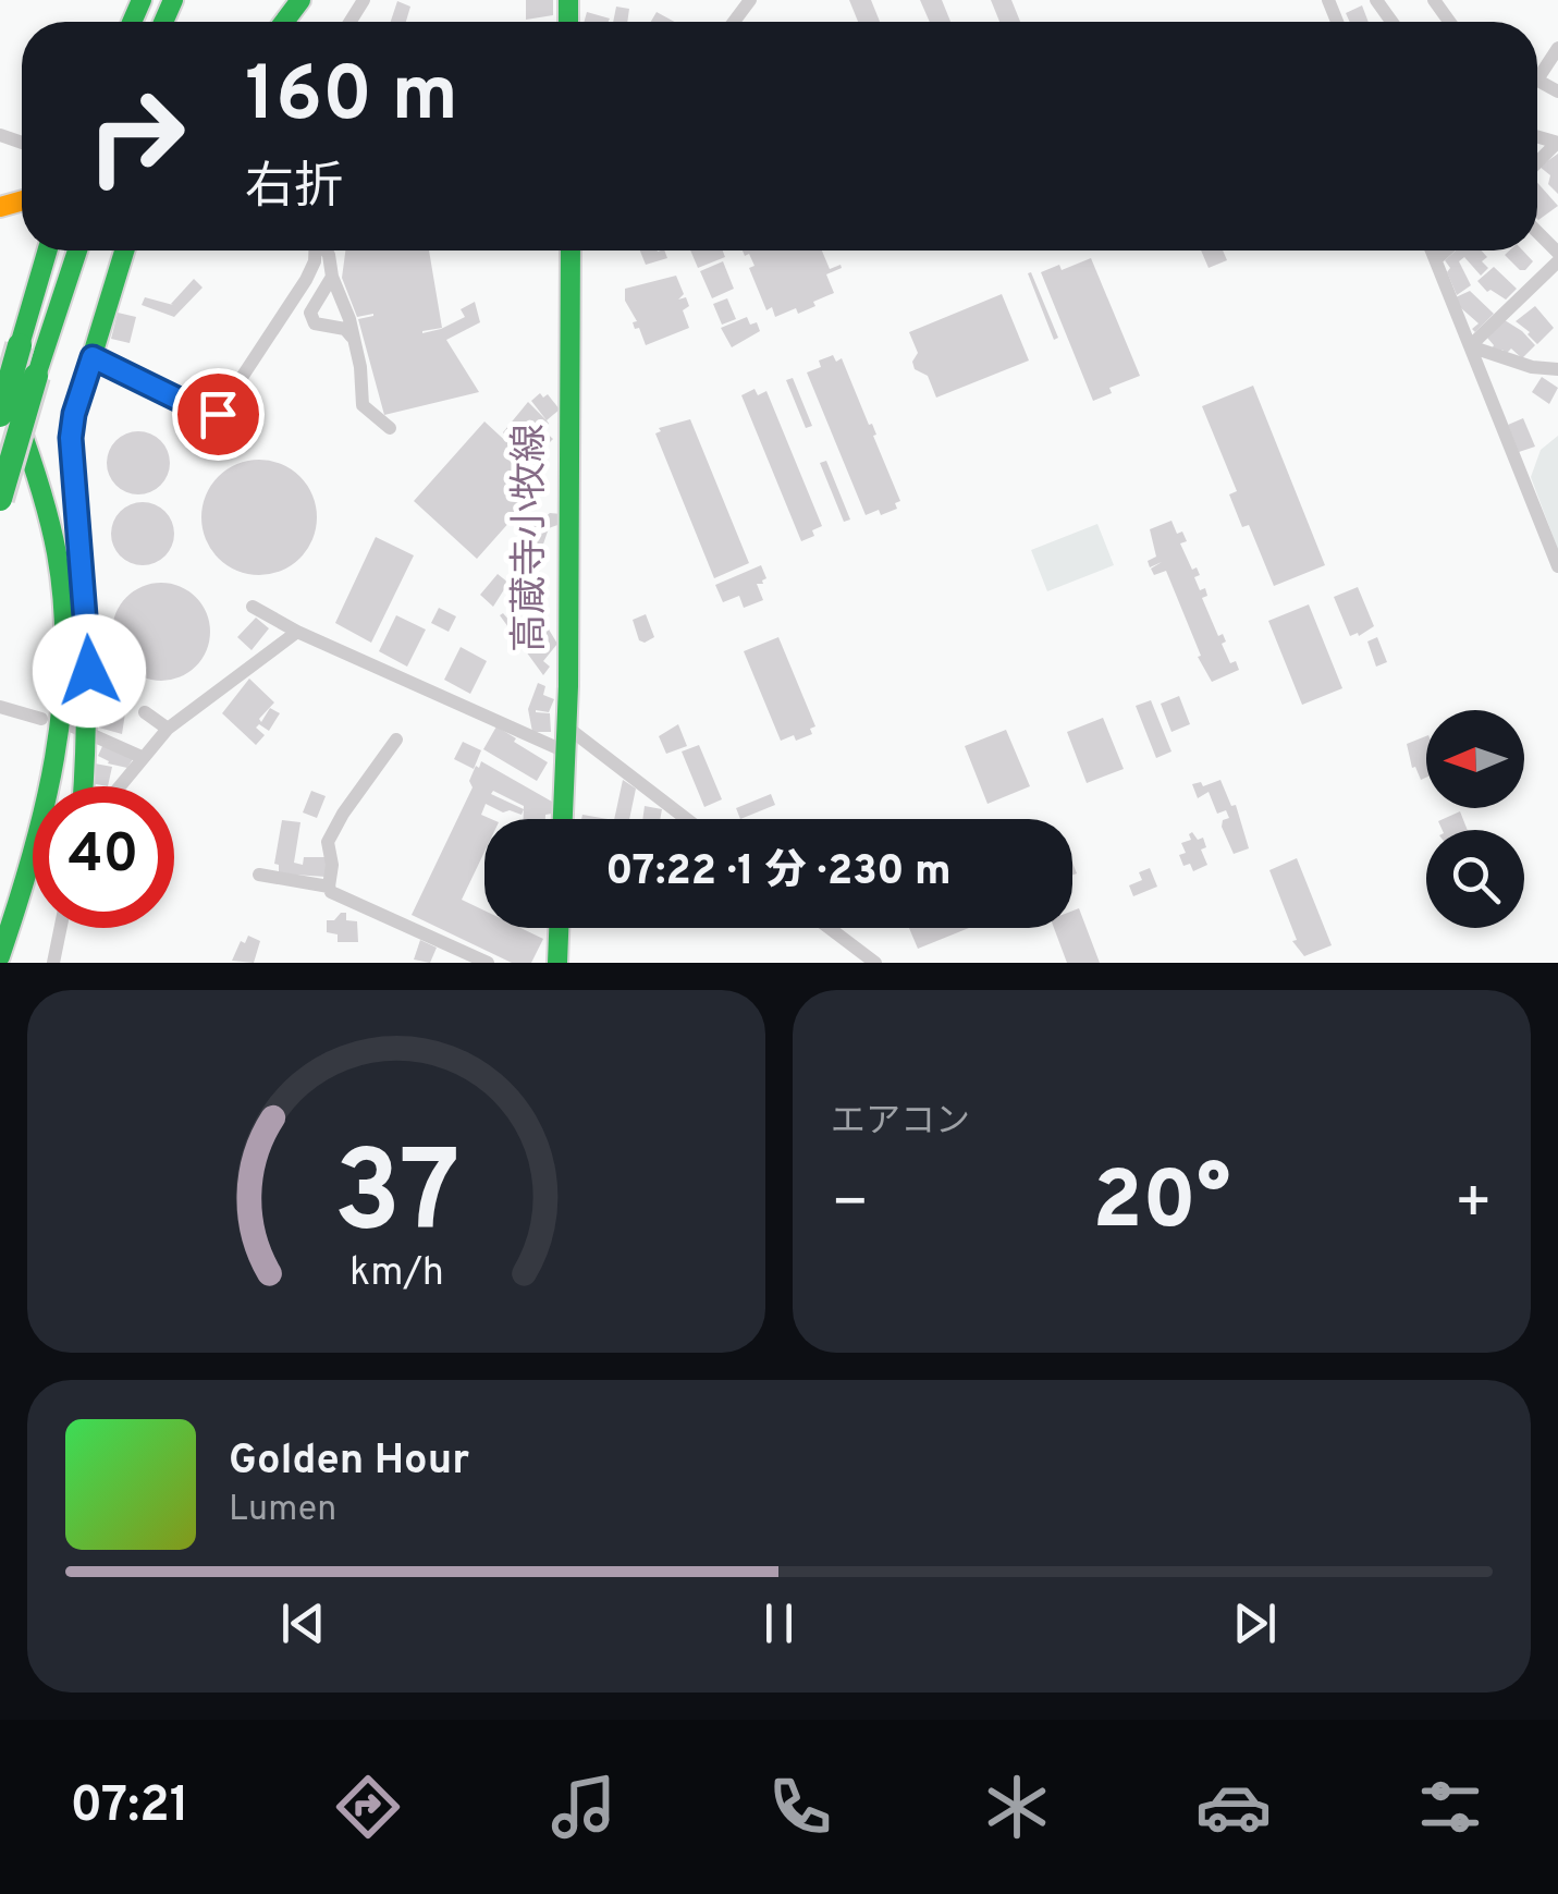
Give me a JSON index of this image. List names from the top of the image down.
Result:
{
  "streets": {
    "main road": ["高蔵寺小牧線"]
  },
  "north": "left",
  "page": {
    "turn": ["160 m", "右折"],
    "limit": "40",
    "trip": "07:22 · 1 分 · 230 m",
    "tile": "エアコン",
    "heat": ["−", "20°", "+"],
    "song": ["Golden Hour", "Lumen"],
    "tabs": "07:21",
    "gauge": ["37", "km/h"]
  }
}
